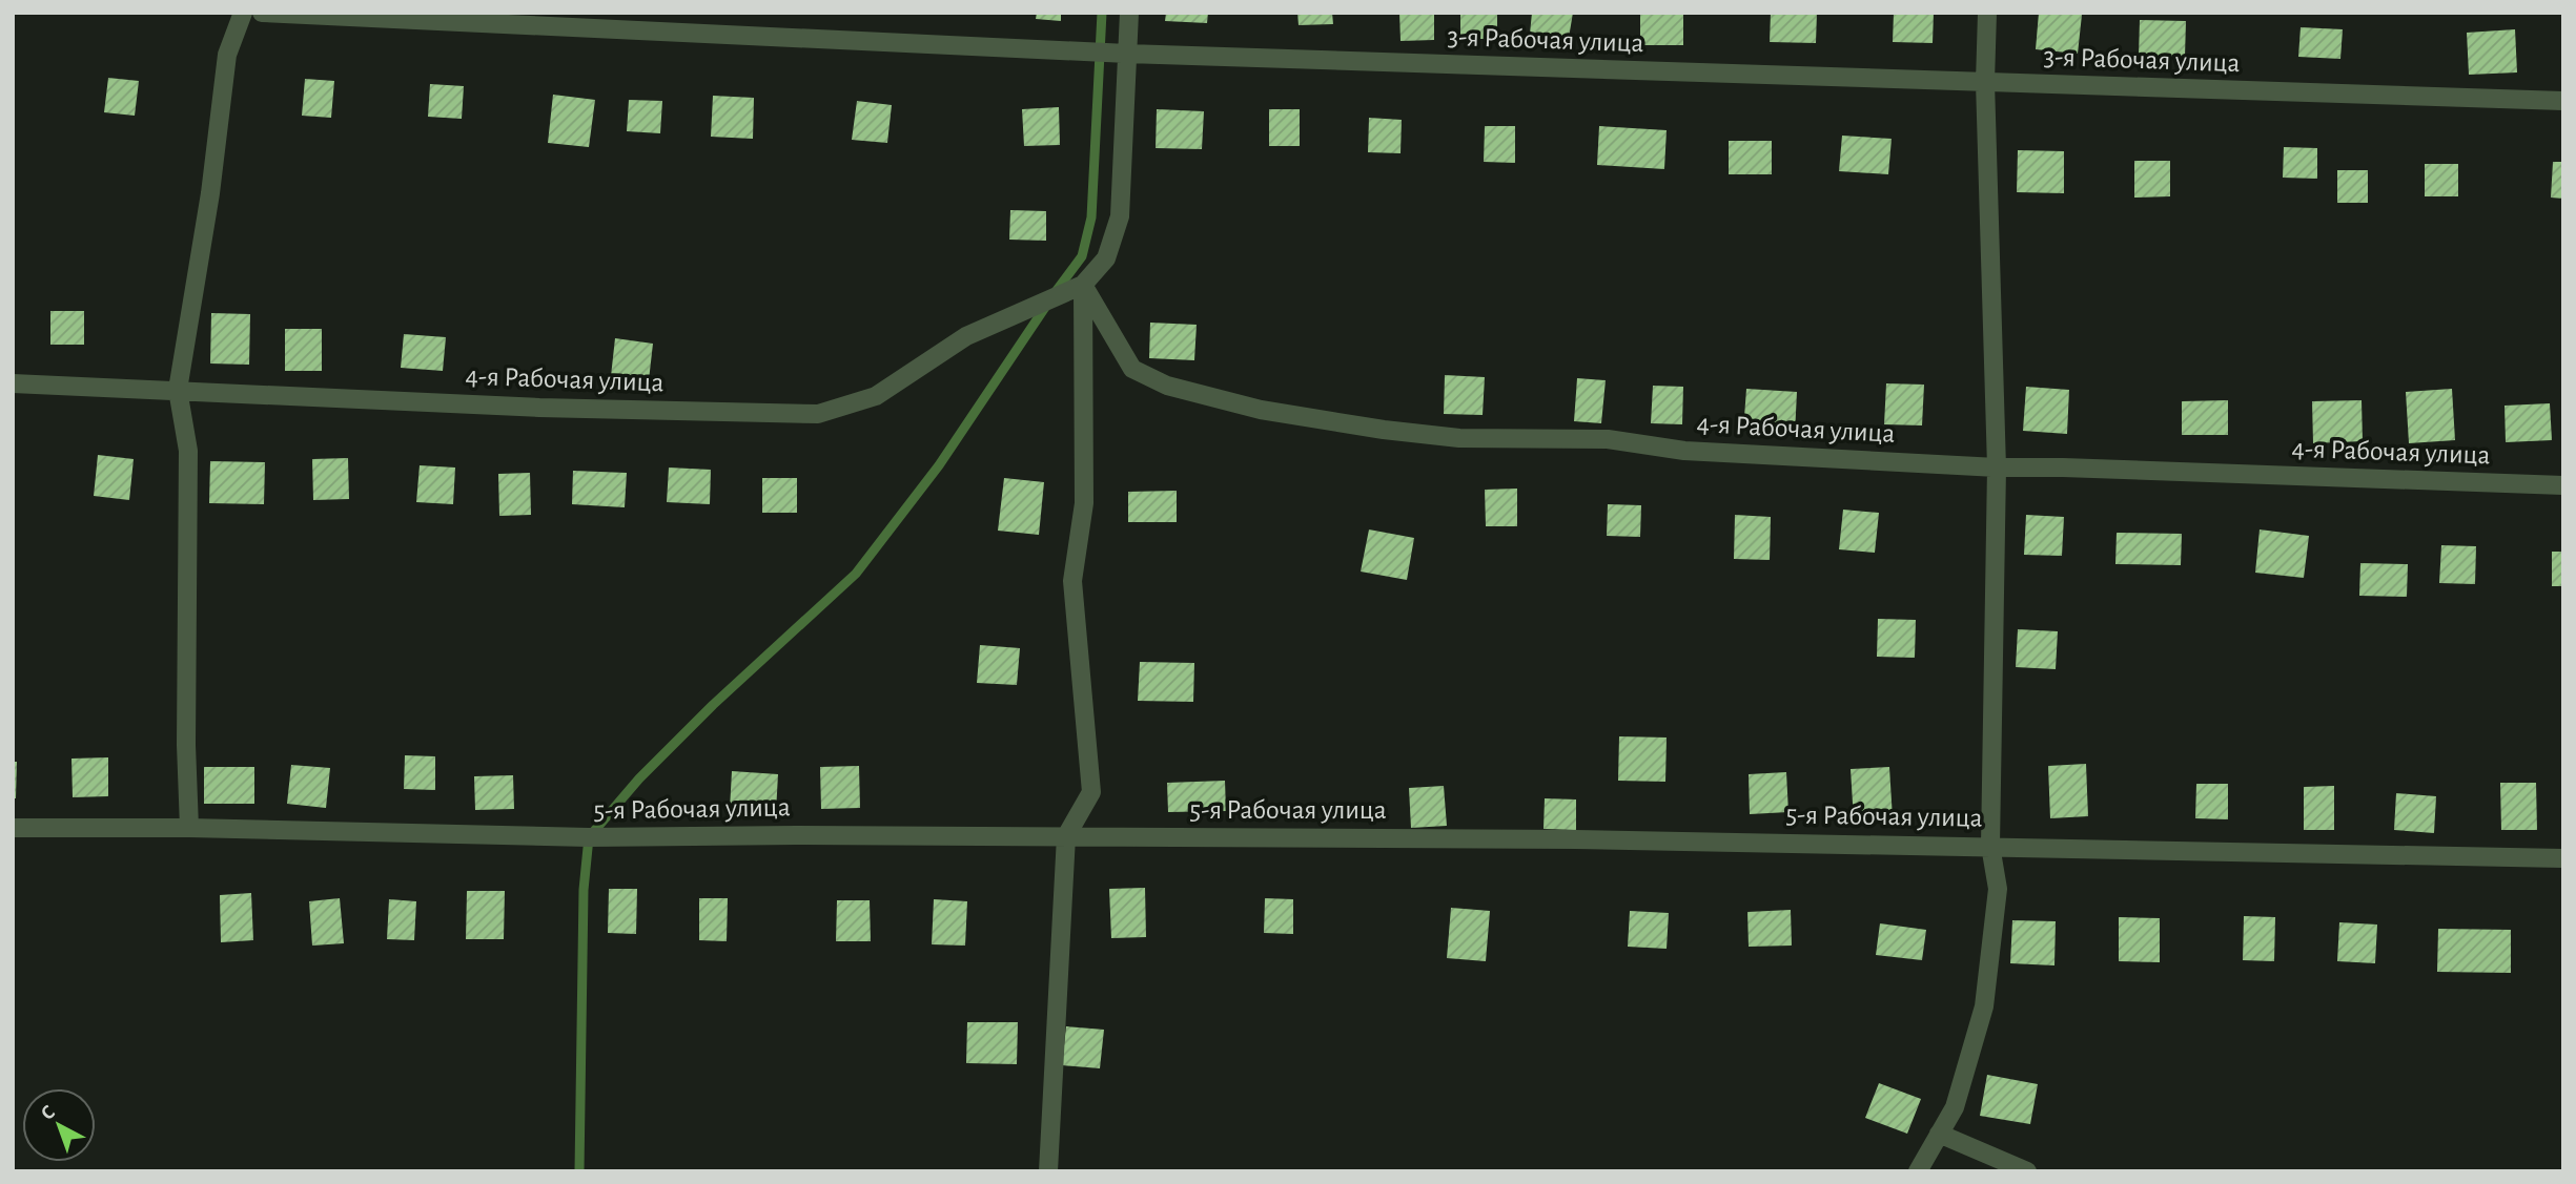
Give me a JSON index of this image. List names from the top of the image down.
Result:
{
  "streets": {
    "street": ["3-я Рабочая улица", "4-я Рабочая улица", "5-я Рабочая улица"]
  },
  "crossings": [
    ["3-я Рабочая улица", "4-я Рабочая улица"]
  ],
  "north": "top left"
}
